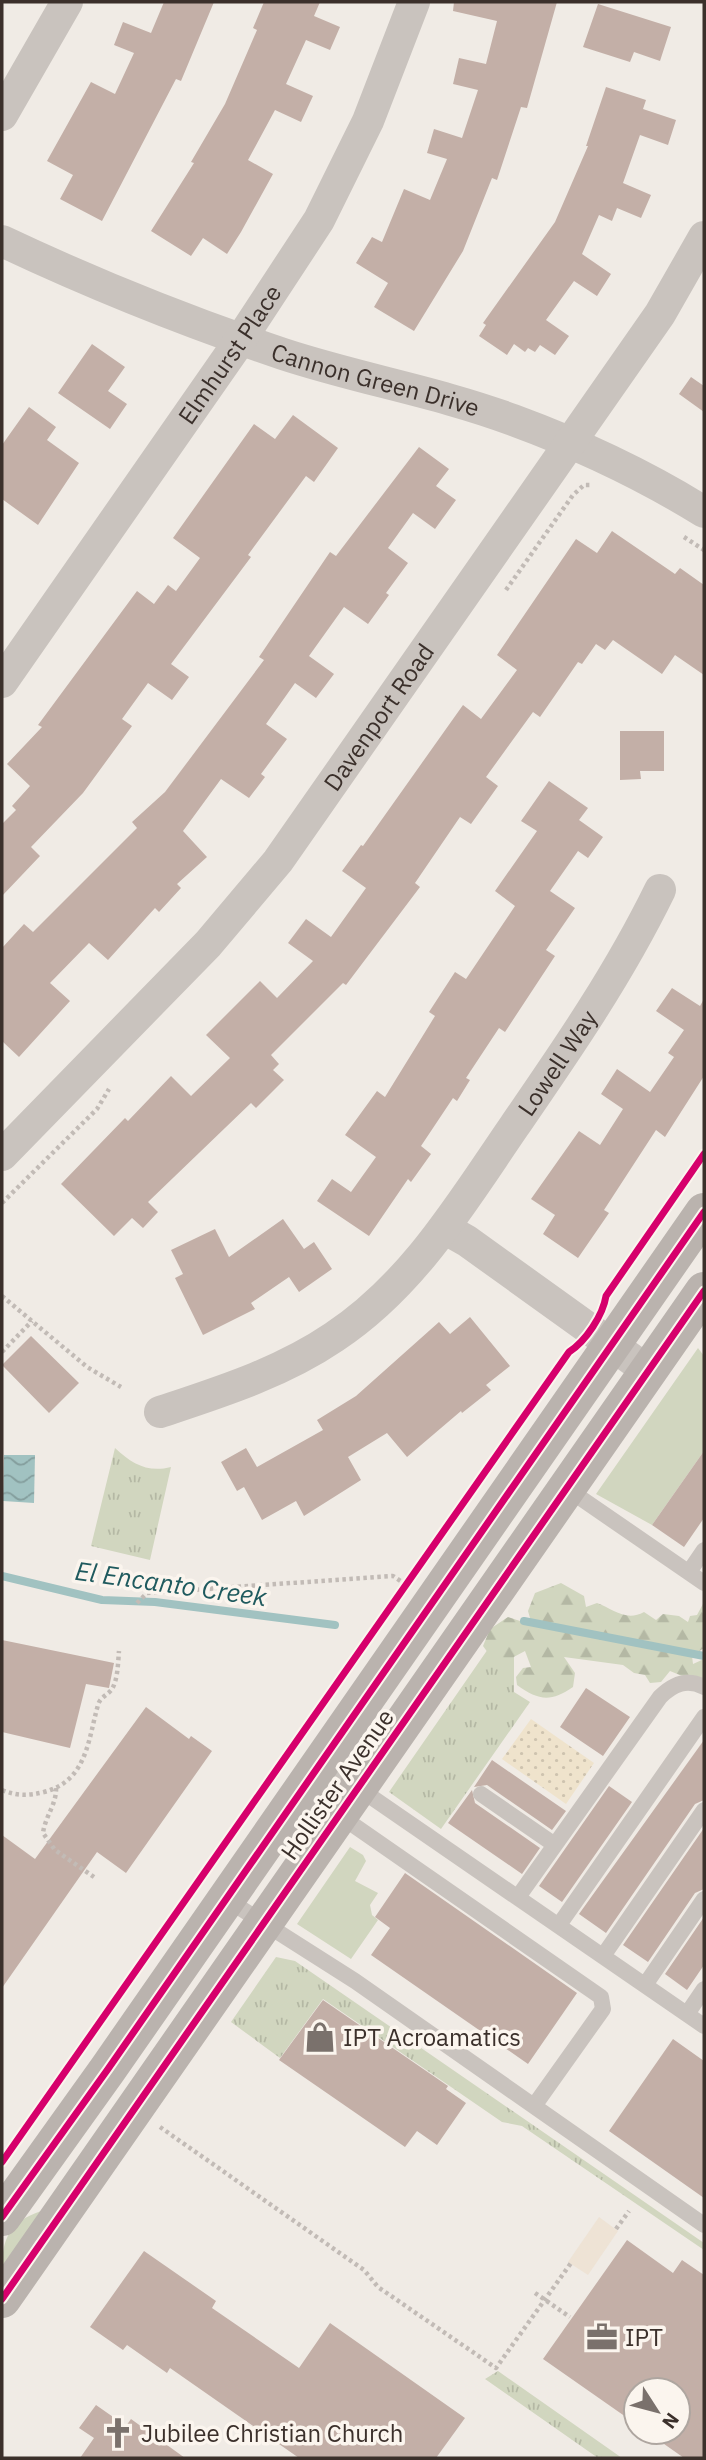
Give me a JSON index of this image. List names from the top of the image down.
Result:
{
  "streets": {
    "main road": ["Hollister Avenue"],
    "street": [
      "Elmhurst Place",
      "Cannon Green Drive",
      "Davenport Road",
      "Lowell Way"
    ]
  },
  "crossings": [
    ["Elmhurst Place", "Cannon Green Drive"],
    ["Cannon Green Drive", "Davenport Road"]
  ],
  "water": ["El Encanto Creek"],
  "places": {
    "shop": ["IPT Acroamatics"],
    "office": ["IPT"],
    "church": ["Jubilee Christian Church"]
  },
  "north": "bottom right"
}
